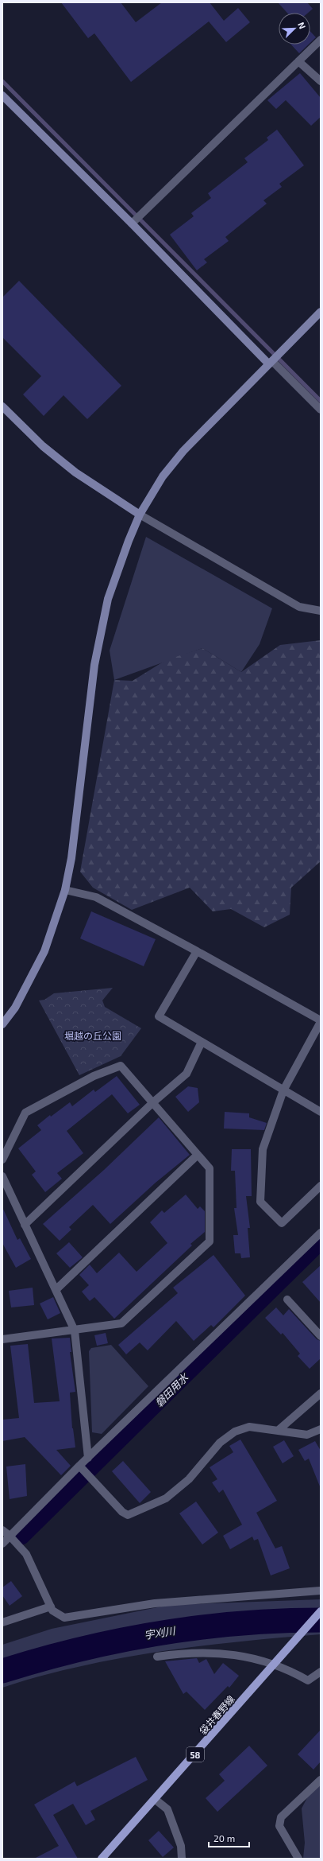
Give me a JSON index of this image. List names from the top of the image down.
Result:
{
  "streets": {
    "main road": ["袋井春野線", "58"]
  },
  "water": ["磐田用水", "宇刈川"],
  "parks": ["堀越の丘公園"],
  "scale_bar": "20 m",
  "north": "top right"
}
